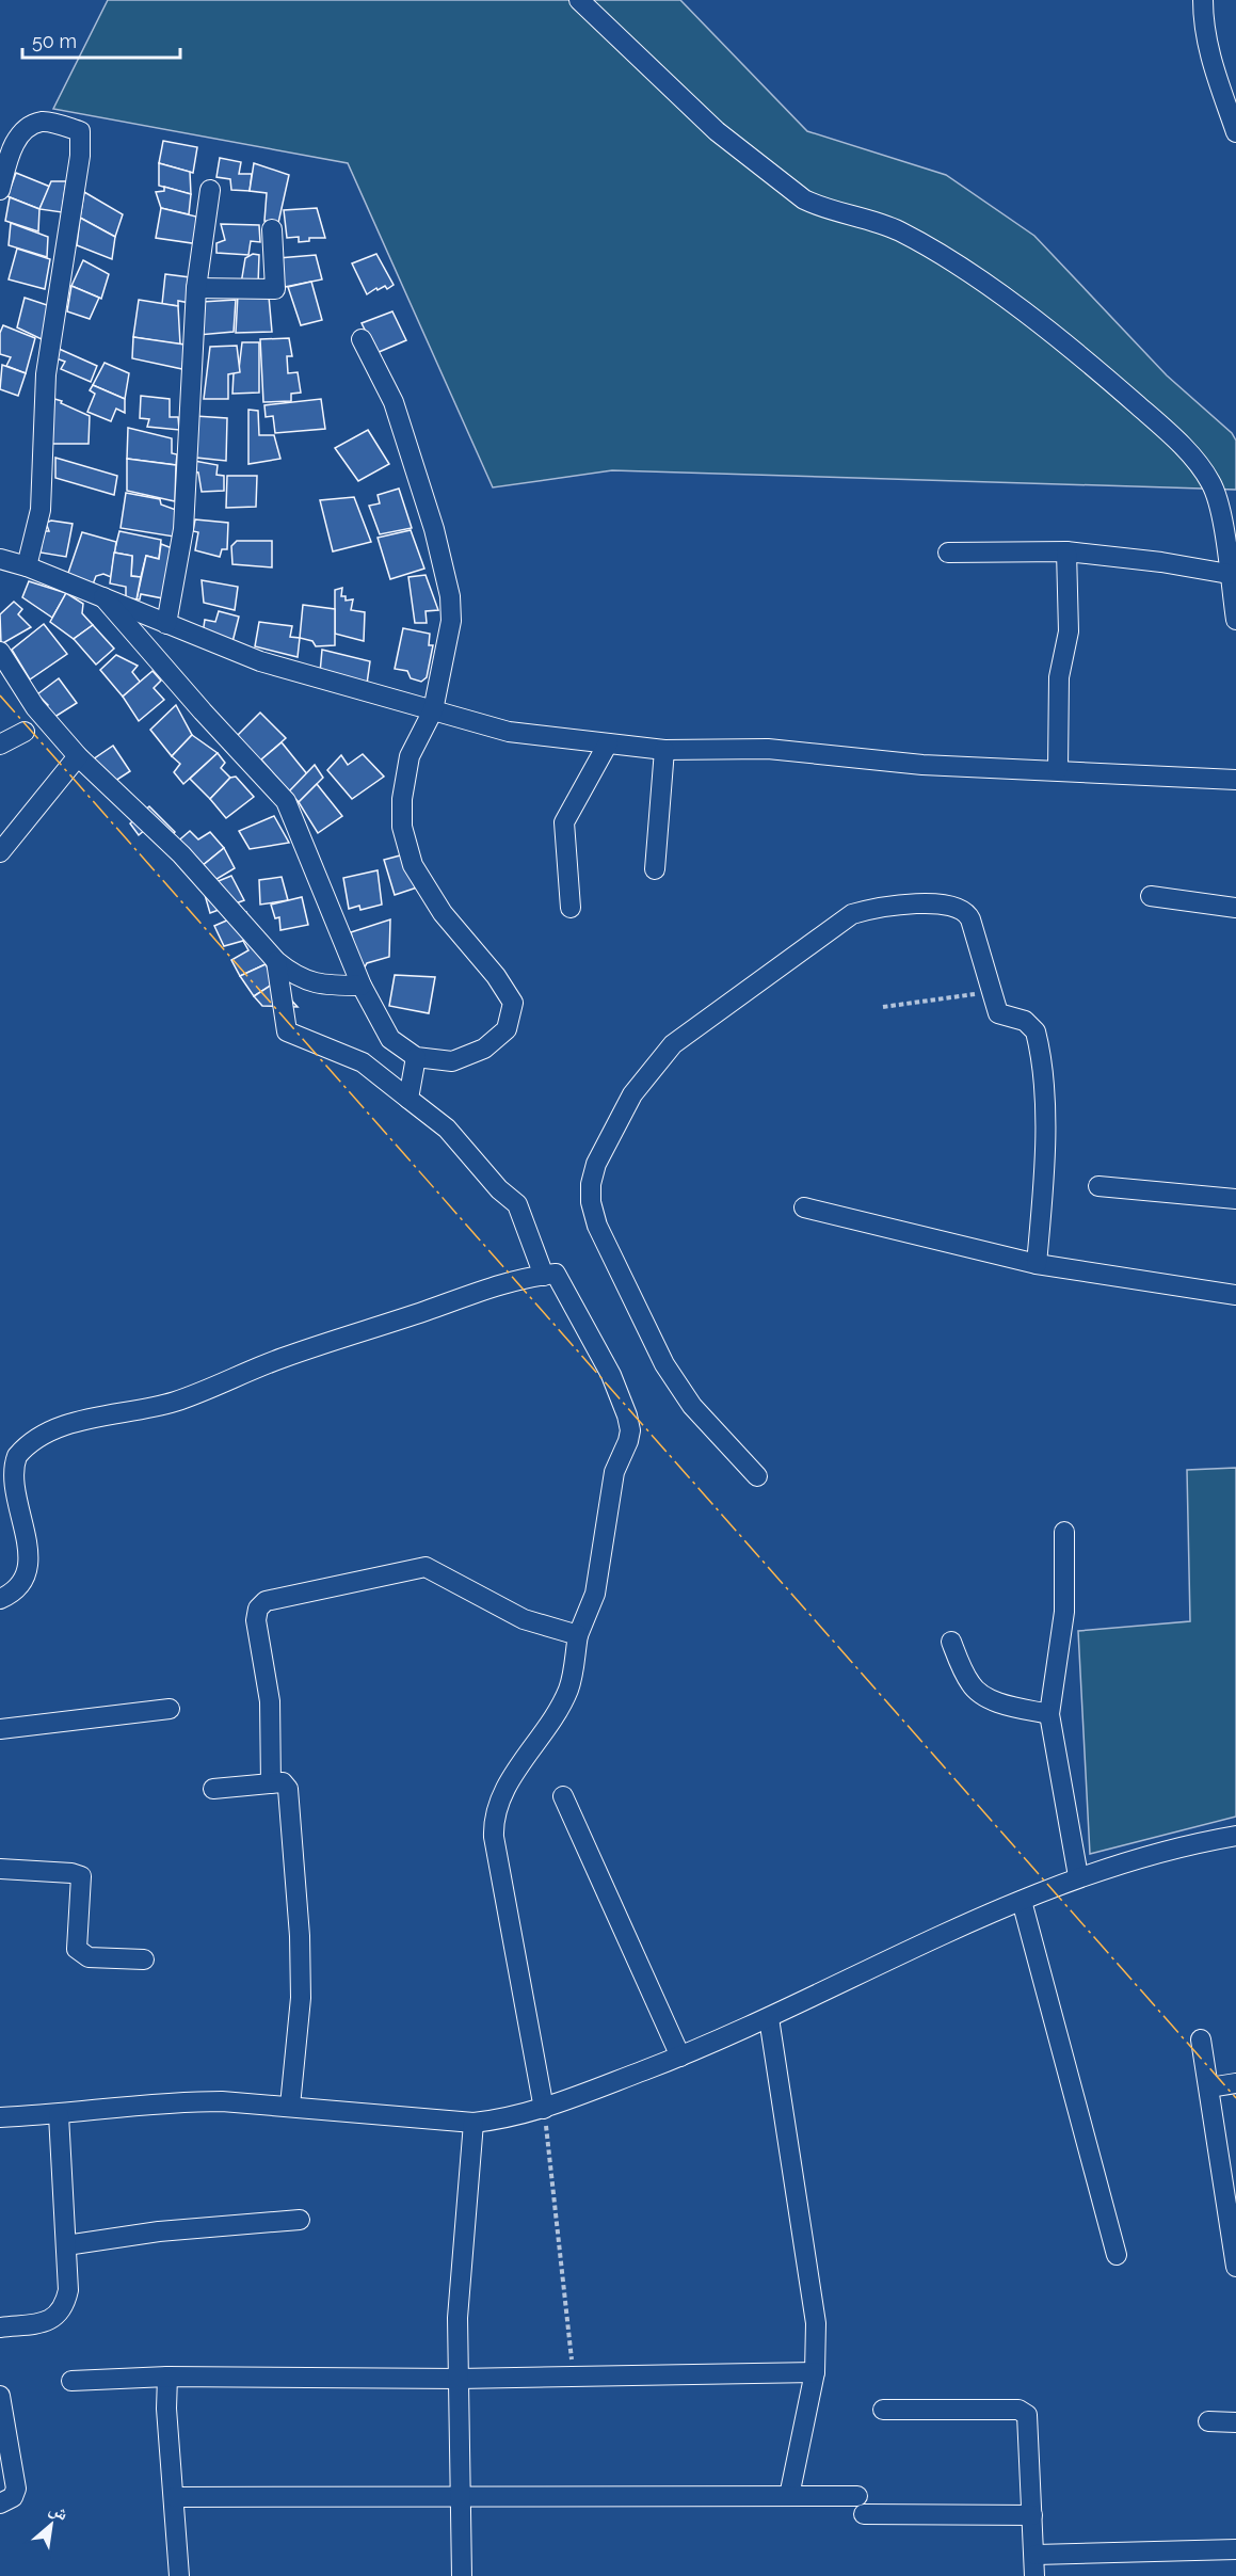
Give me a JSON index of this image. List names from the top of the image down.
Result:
{
  "scale_bar": "50 m",
  "north": "top right"
}
